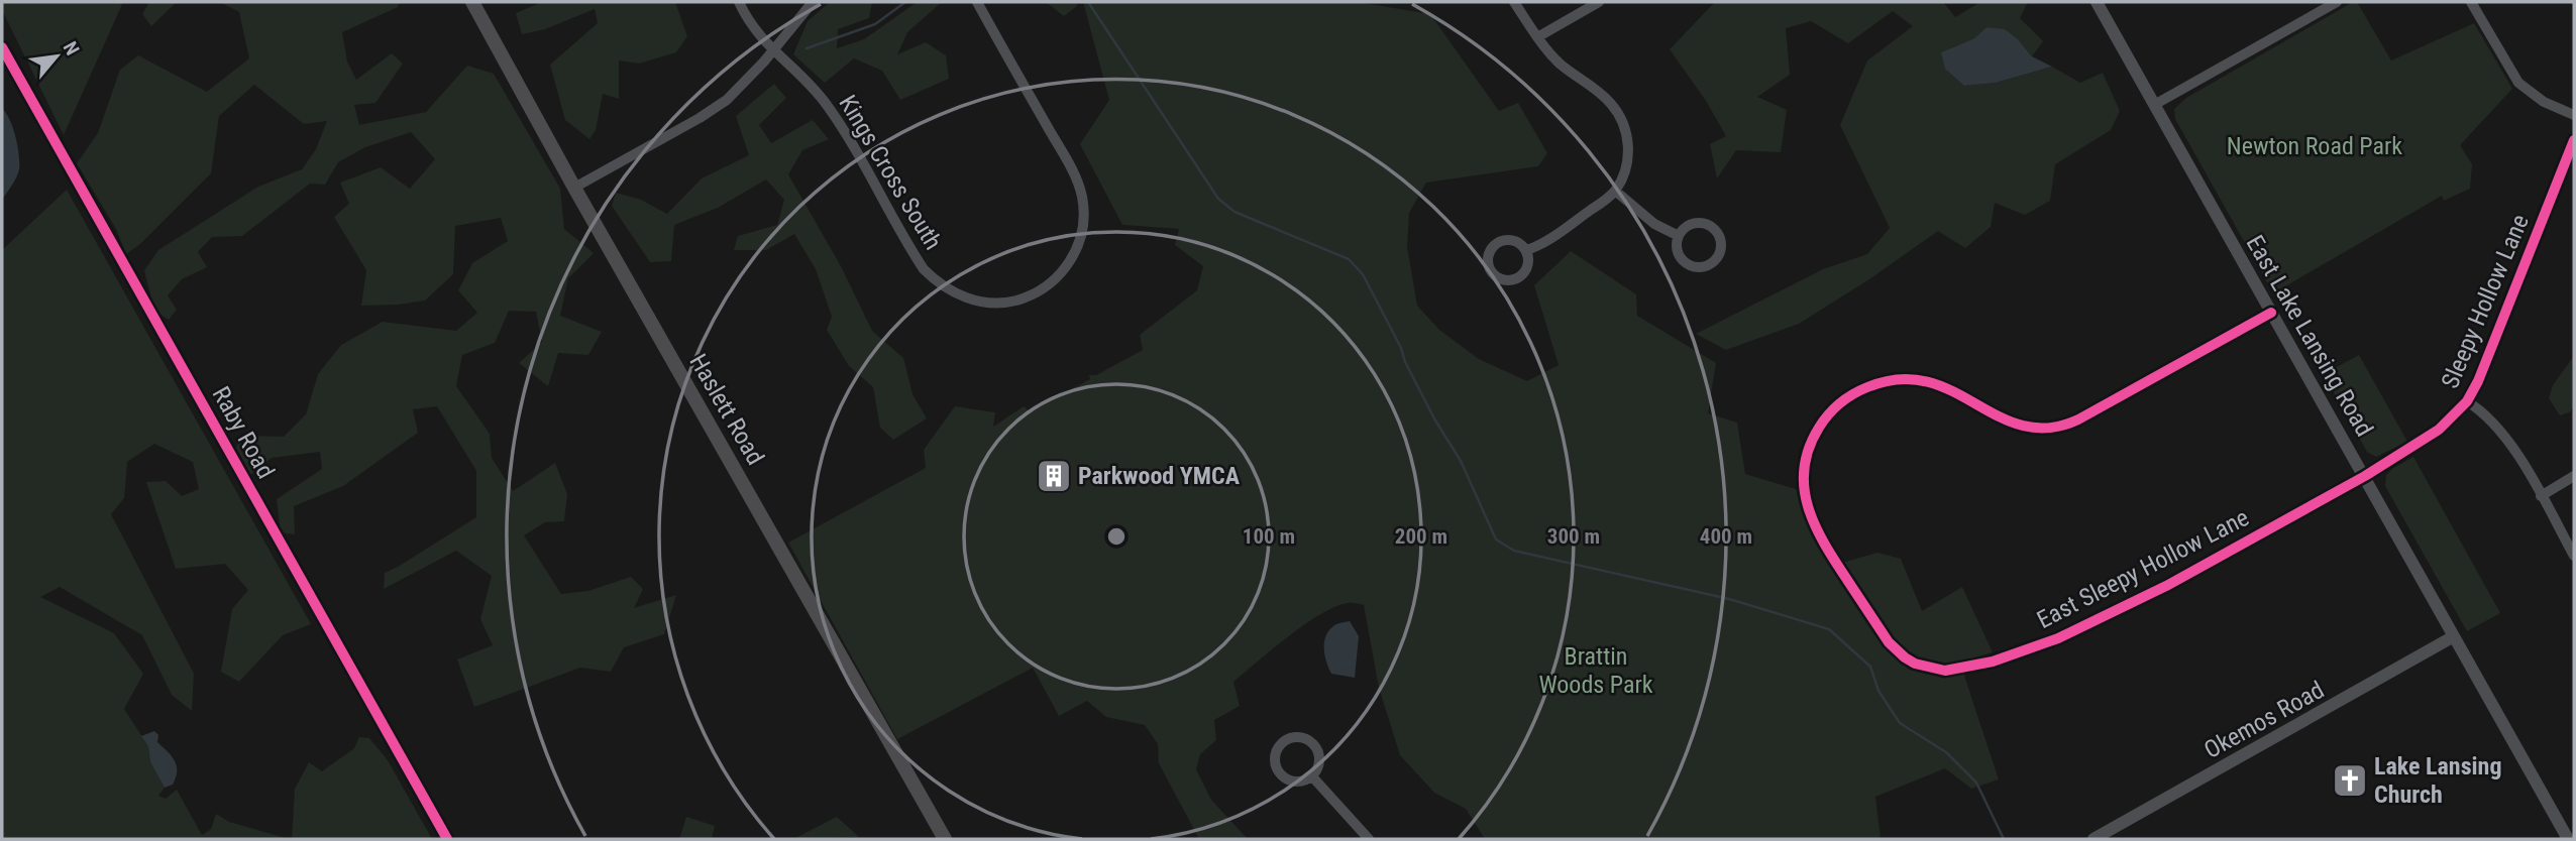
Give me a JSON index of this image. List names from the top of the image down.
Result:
{
  "streets": {
    "main road": ["Haslett Road"],
    "street": [
      "Kings Cross South",
      "Sleepy Hollow Lane",
      "East Lake Lansing Road",
      "Raby Road",
      "East Sleepy Hollow Lane",
      "Okemos Road"
    ]
  },
  "crossings": [
    ["Sleepy Hollow Lane", "East Lake Lansing Road"],
    ["Sleepy Hollow Lane", "East Sleepy Hollow Lane"],
    ["East Lake Lansing Road", "East Sleepy Hollow Lane"],
    ["East Lake Lansing Road", "Okemos Road"]
  ],
  "parks": ["Newton Road Park", "Brattin Woods Park"],
  "places": {
    "building": ["Parkwood YMCA"],
    "church": ["Lake Lansing Church"]
  },
  "north": "top right",
  "rings": [
    "100 m",
    "200 m",
    "300 m",
    "400 m"
  ]
}
